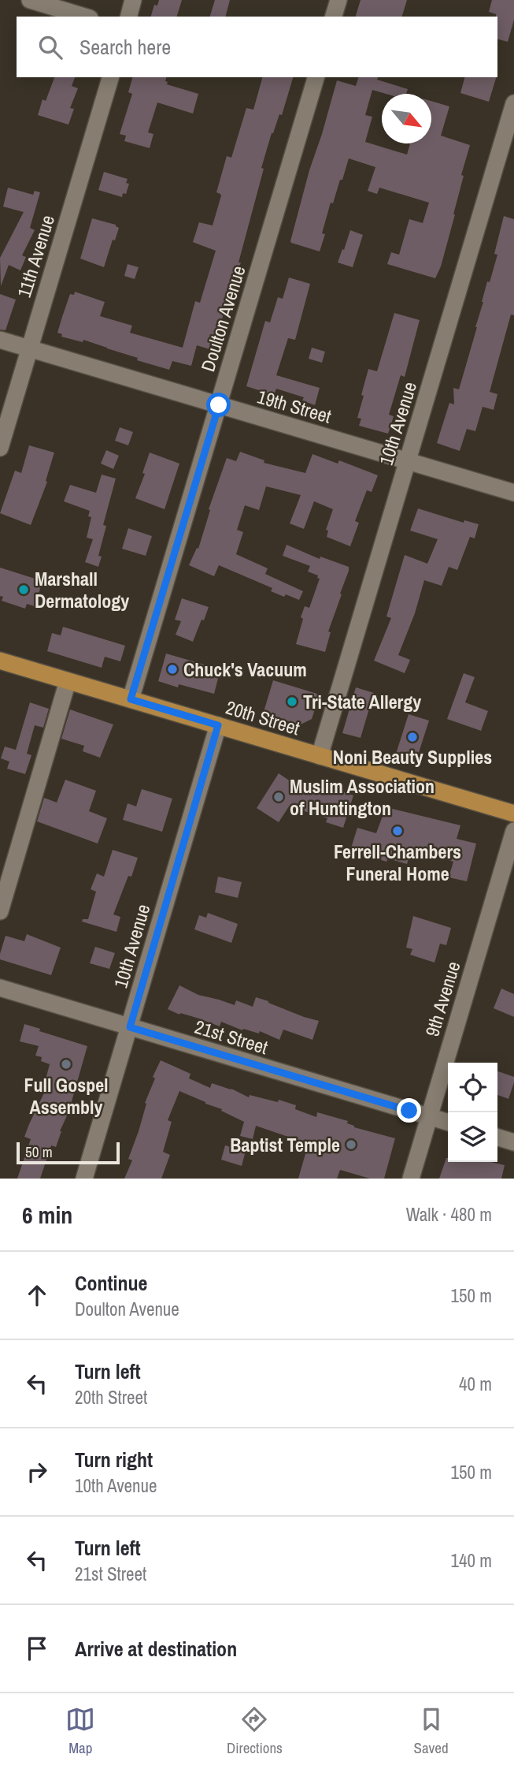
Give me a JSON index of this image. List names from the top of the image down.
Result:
{
  "streets": {
    "main road": ["20th Street"],
    "street": [
      "11th Avenue",
      "Doulton Avenue",
      "19th Street",
      "10th Avenue",
      "9th Avenue",
      "21st Street"
    ]
  },
  "crossings": [
    ["11th Avenue", "19th Street"],
    ["Doulton Avenue", "19th Street"],
    ["Doulton Avenue", "20th Street"],
    ["19th Street", "10th Avenue"],
    ["10th Avenue", "20th Street"],
    ["10th Avenue", "21st Street"],
    ["9th Avenue", "21st Street"]
  ],
  "places": [
    "Marshall Dermatology",
    "Chuck's Vacuum",
    "Tri-State Allergy",
    "Noni Beauty Supplies",
    "Muslim Association of Huntington",
    "Ferrell-Chambers Funeral Home",
    "Full Gospel Assembly",
    "Baptist Temple"
  ],
  "scale_bar": "50 m",
  "north": "bottom right",
  "page": {
    "search": "Search here",
    "scale": "50 m",
    "heading": ["6 min", "Walk · 480 m"],
    "list": [
      ["Continue", "Doulton Avenue", "150 m"],
      ["Turn left", "20th Street", "40 m"],
      ["Turn right", "10th Avenue", "150 m"],
      ["Turn left", "21st Street", "140 m"],
      "Arrive at destination"
    ],
    "nav": ["Map", "Directions", "Saved"]
  }
}
